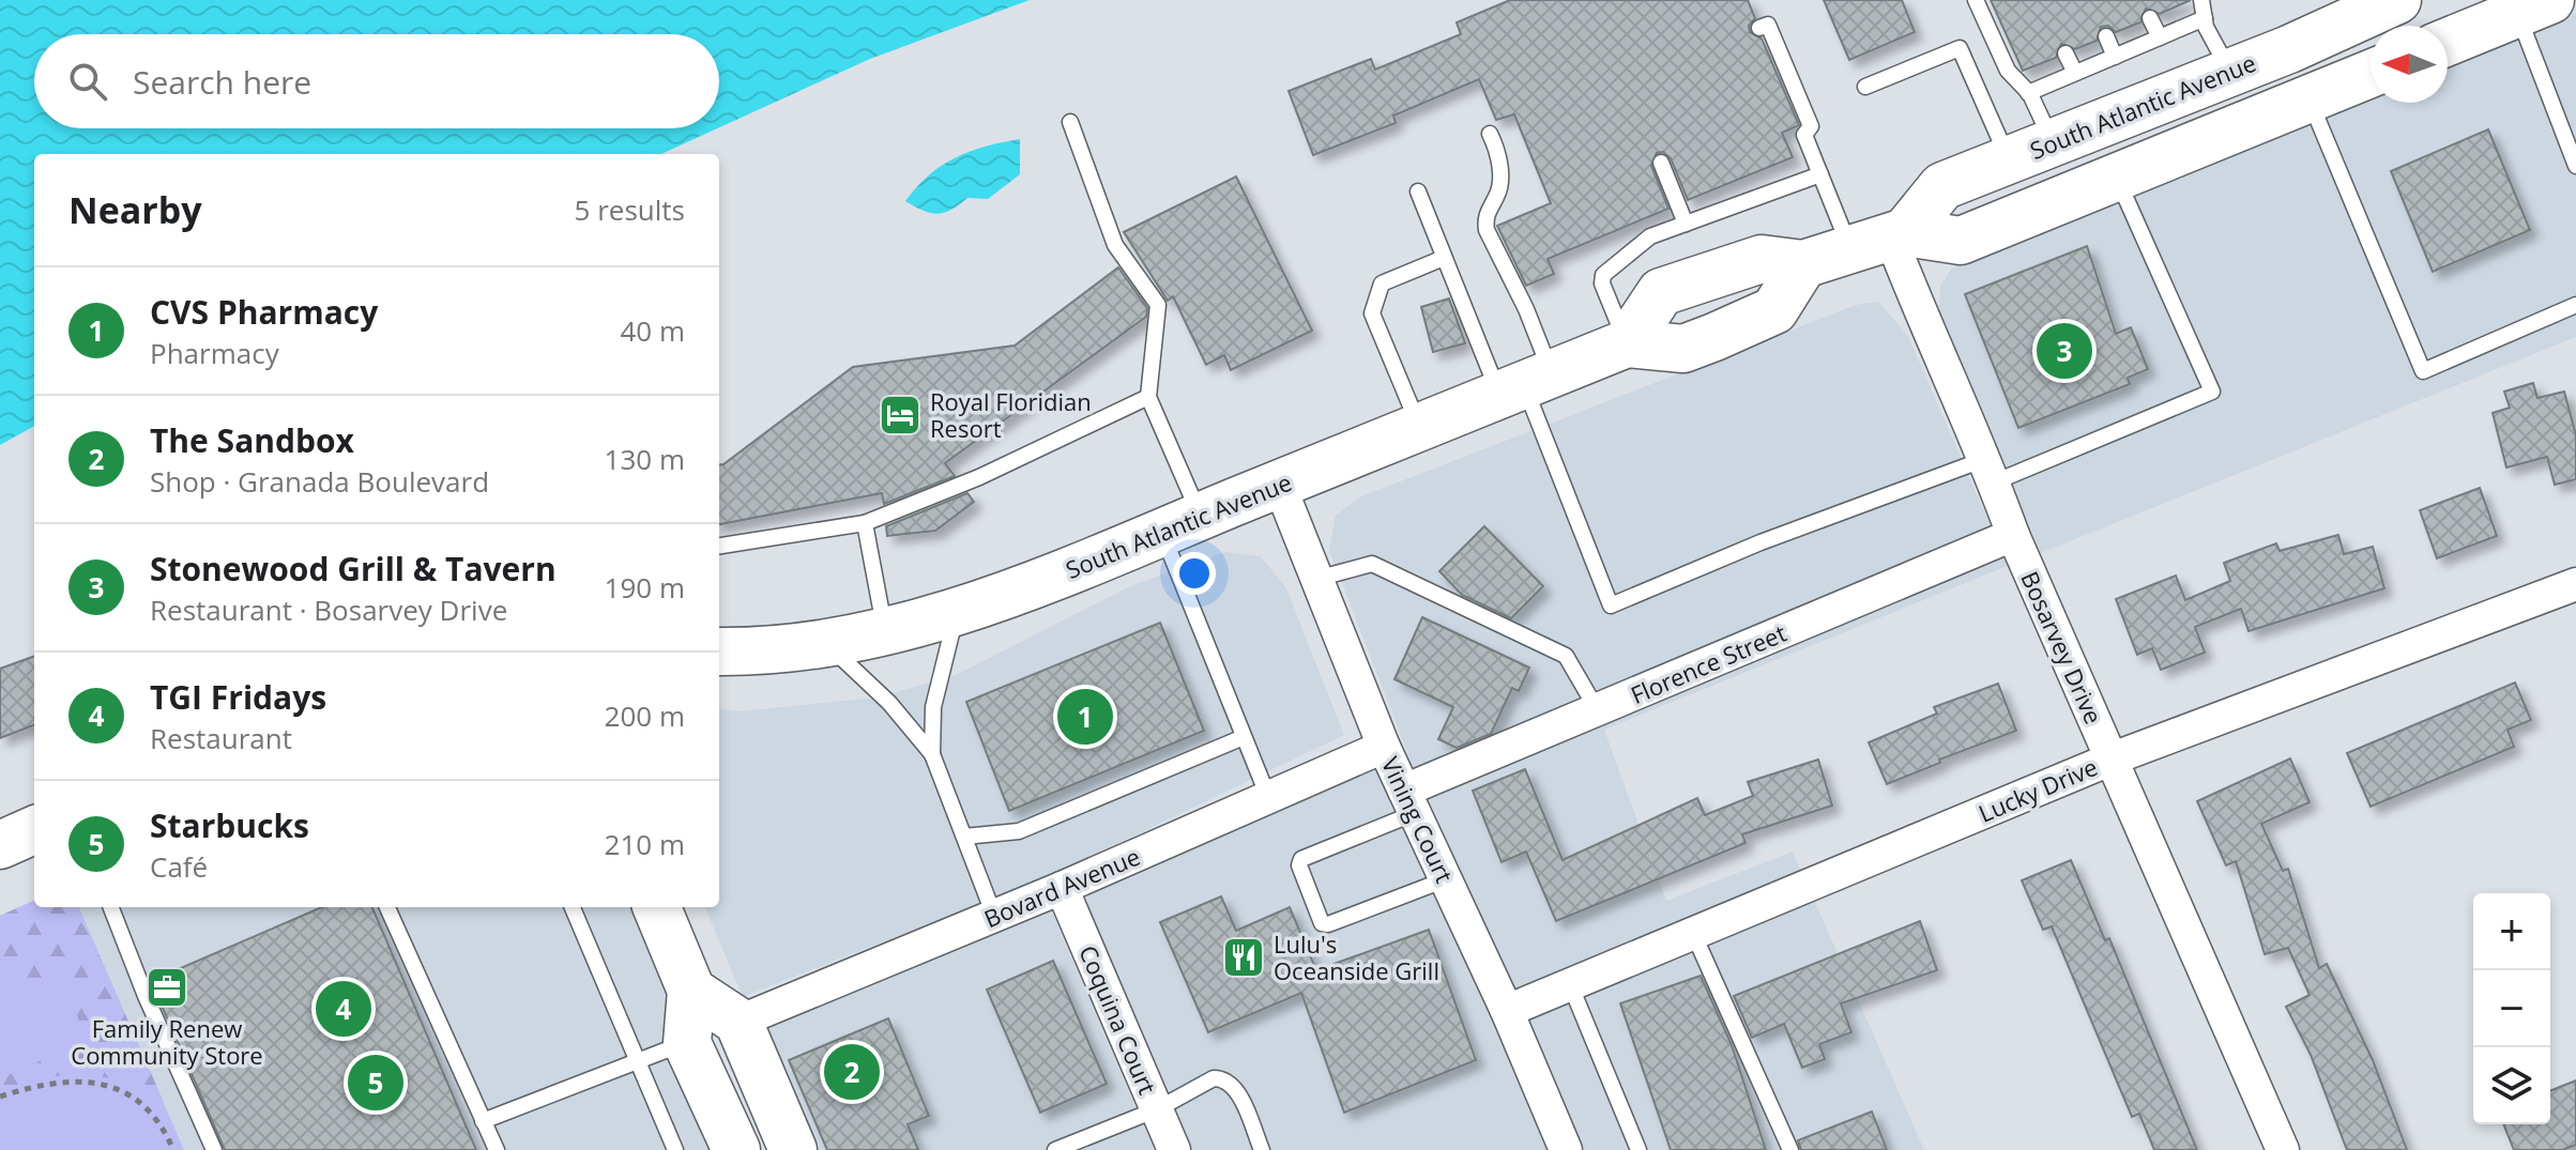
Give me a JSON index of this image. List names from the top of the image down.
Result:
{
  "streets": {
    "main road": ["South Atlantic Avenue"],
    "street": [
      "Bosarvey Drive",
      "Florence Street",
      "Lucky Drive",
      "Vining Court",
      "Bovard Avenue",
      "Coquina Court"
    ]
  },
  "crossings": [
    ["South Atlantic Avenue", "Bosarvey Drive"],
    ["South Atlantic Avenue", "Vining Court"],
    ["Bosarvey Drive", "Florence Street"],
    ["Bosarvey Drive", "Lucky Drive"],
    ["Florence Street", "Vining Court"],
    ["Lucky Drive", "Vining Court"],
    ["Vining Court", "Bovard Avenue"],
    ["Bovard Avenue", "Coquina Court"]
  ],
  "places": {
    "hotel": ["Royal Floridian Resort"],
    "restaurant": ["Lulu's Oceanside Grill"],
    "office": ["Family Renew Community Store"]
  },
  "north": "left",
  "page": {
    "search": "Search here",
    "heading": ["Nearby", "5 results"],
    "list": [
      {
        "mark": "1",
        "name": "CVS Pharmacy",
        "note": "Pharmacy",
        "value": "40 m"
      },
      {
        "mark": "2",
        "name": "The Sandbox",
        "note": "Shop · Granada Boulevard",
        "value": "130 m"
      },
      {
        "mark": "3",
        "name": "Stonewood Grill & Tavern",
        "note": "Restaurant · Bosarvey Drive",
        "value": "190 m"
      },
      {
        "mark": "4",
        "name": "TGI Fridays",
        "note": "Restaurant",
        "value": "200 m"
      },
      {
        "mark": "5",
        "name": "Starbucks",
        "note": "Café",
        "value": "210 m"
      }
    ],
    "pins": [
      "3",
      "1",
      "4",
      "2",
      "5"
    ],
    "map_buttons": ["+", "−"]
  }
}
